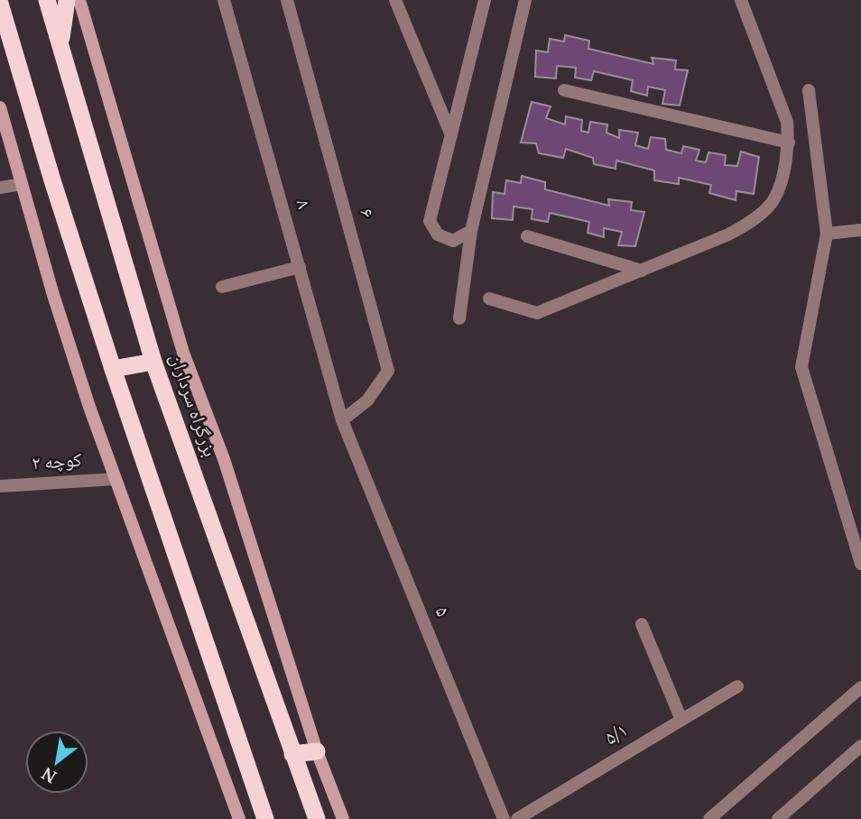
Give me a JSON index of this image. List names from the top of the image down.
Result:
{
  "streets": {
    "highway": ["بزرگراه سرداران"],
    "street": [
      "۸",
      "۶",
      "کوچه ۲",
      "۵",
      "۵/۱"
    ]
  },
  "crossings": [
    ["۸", "۶"],
    ["۸", "۵"],
    ["۶", "۵"]
  ],
  "north": "bottom left"
}
